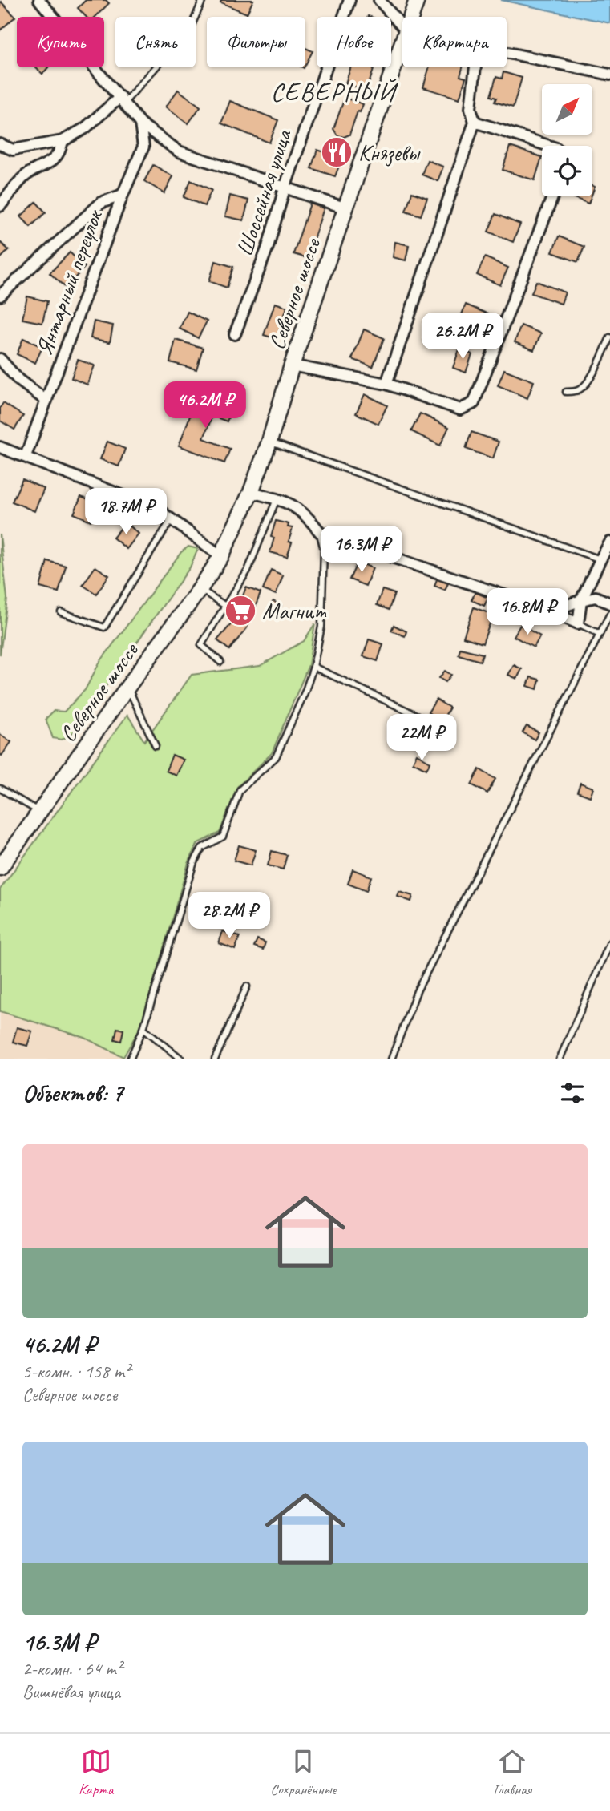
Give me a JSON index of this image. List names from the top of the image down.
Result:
{
  "streets": {
    "main road": ["Северное шоссе"],
    "street": ["Шоссейная улица", "Янтарный переулок"]
  },
  "districts": ["СЕВЕРНЫЙ"],
  "places": {
    "restaurant": ["Князевы"],
    "supermarket": ["Магнит"]
  },
  "north": "top right",
  "page": {
    "chip": [
      "Купить",
      "Снять",
      "Фильтры",
      "Новое",
      "Квартира"
    ],
    "price": [
      "26.2M ₽",
      "46.2M ₽",
      "18.7M ₽",
      "16.3M ₽",
      "16.8M ₽",
      "22M ₽",
      "28.2M ₽"
    ],
    "heading": "Объектов: 7",
    "list": [
      {
        "name": "46.2M ₽",
        "note": "5-комн. · 158 m² · Северное шоссе"
      },
      {
        "name": "16.3M ₽",
        "note": "2-комн. · 64 m² · Вишнёвая улица"
      }
    ],
    "tabs": ["Карта", "Сохранённые", "Главная"]
  }
}
